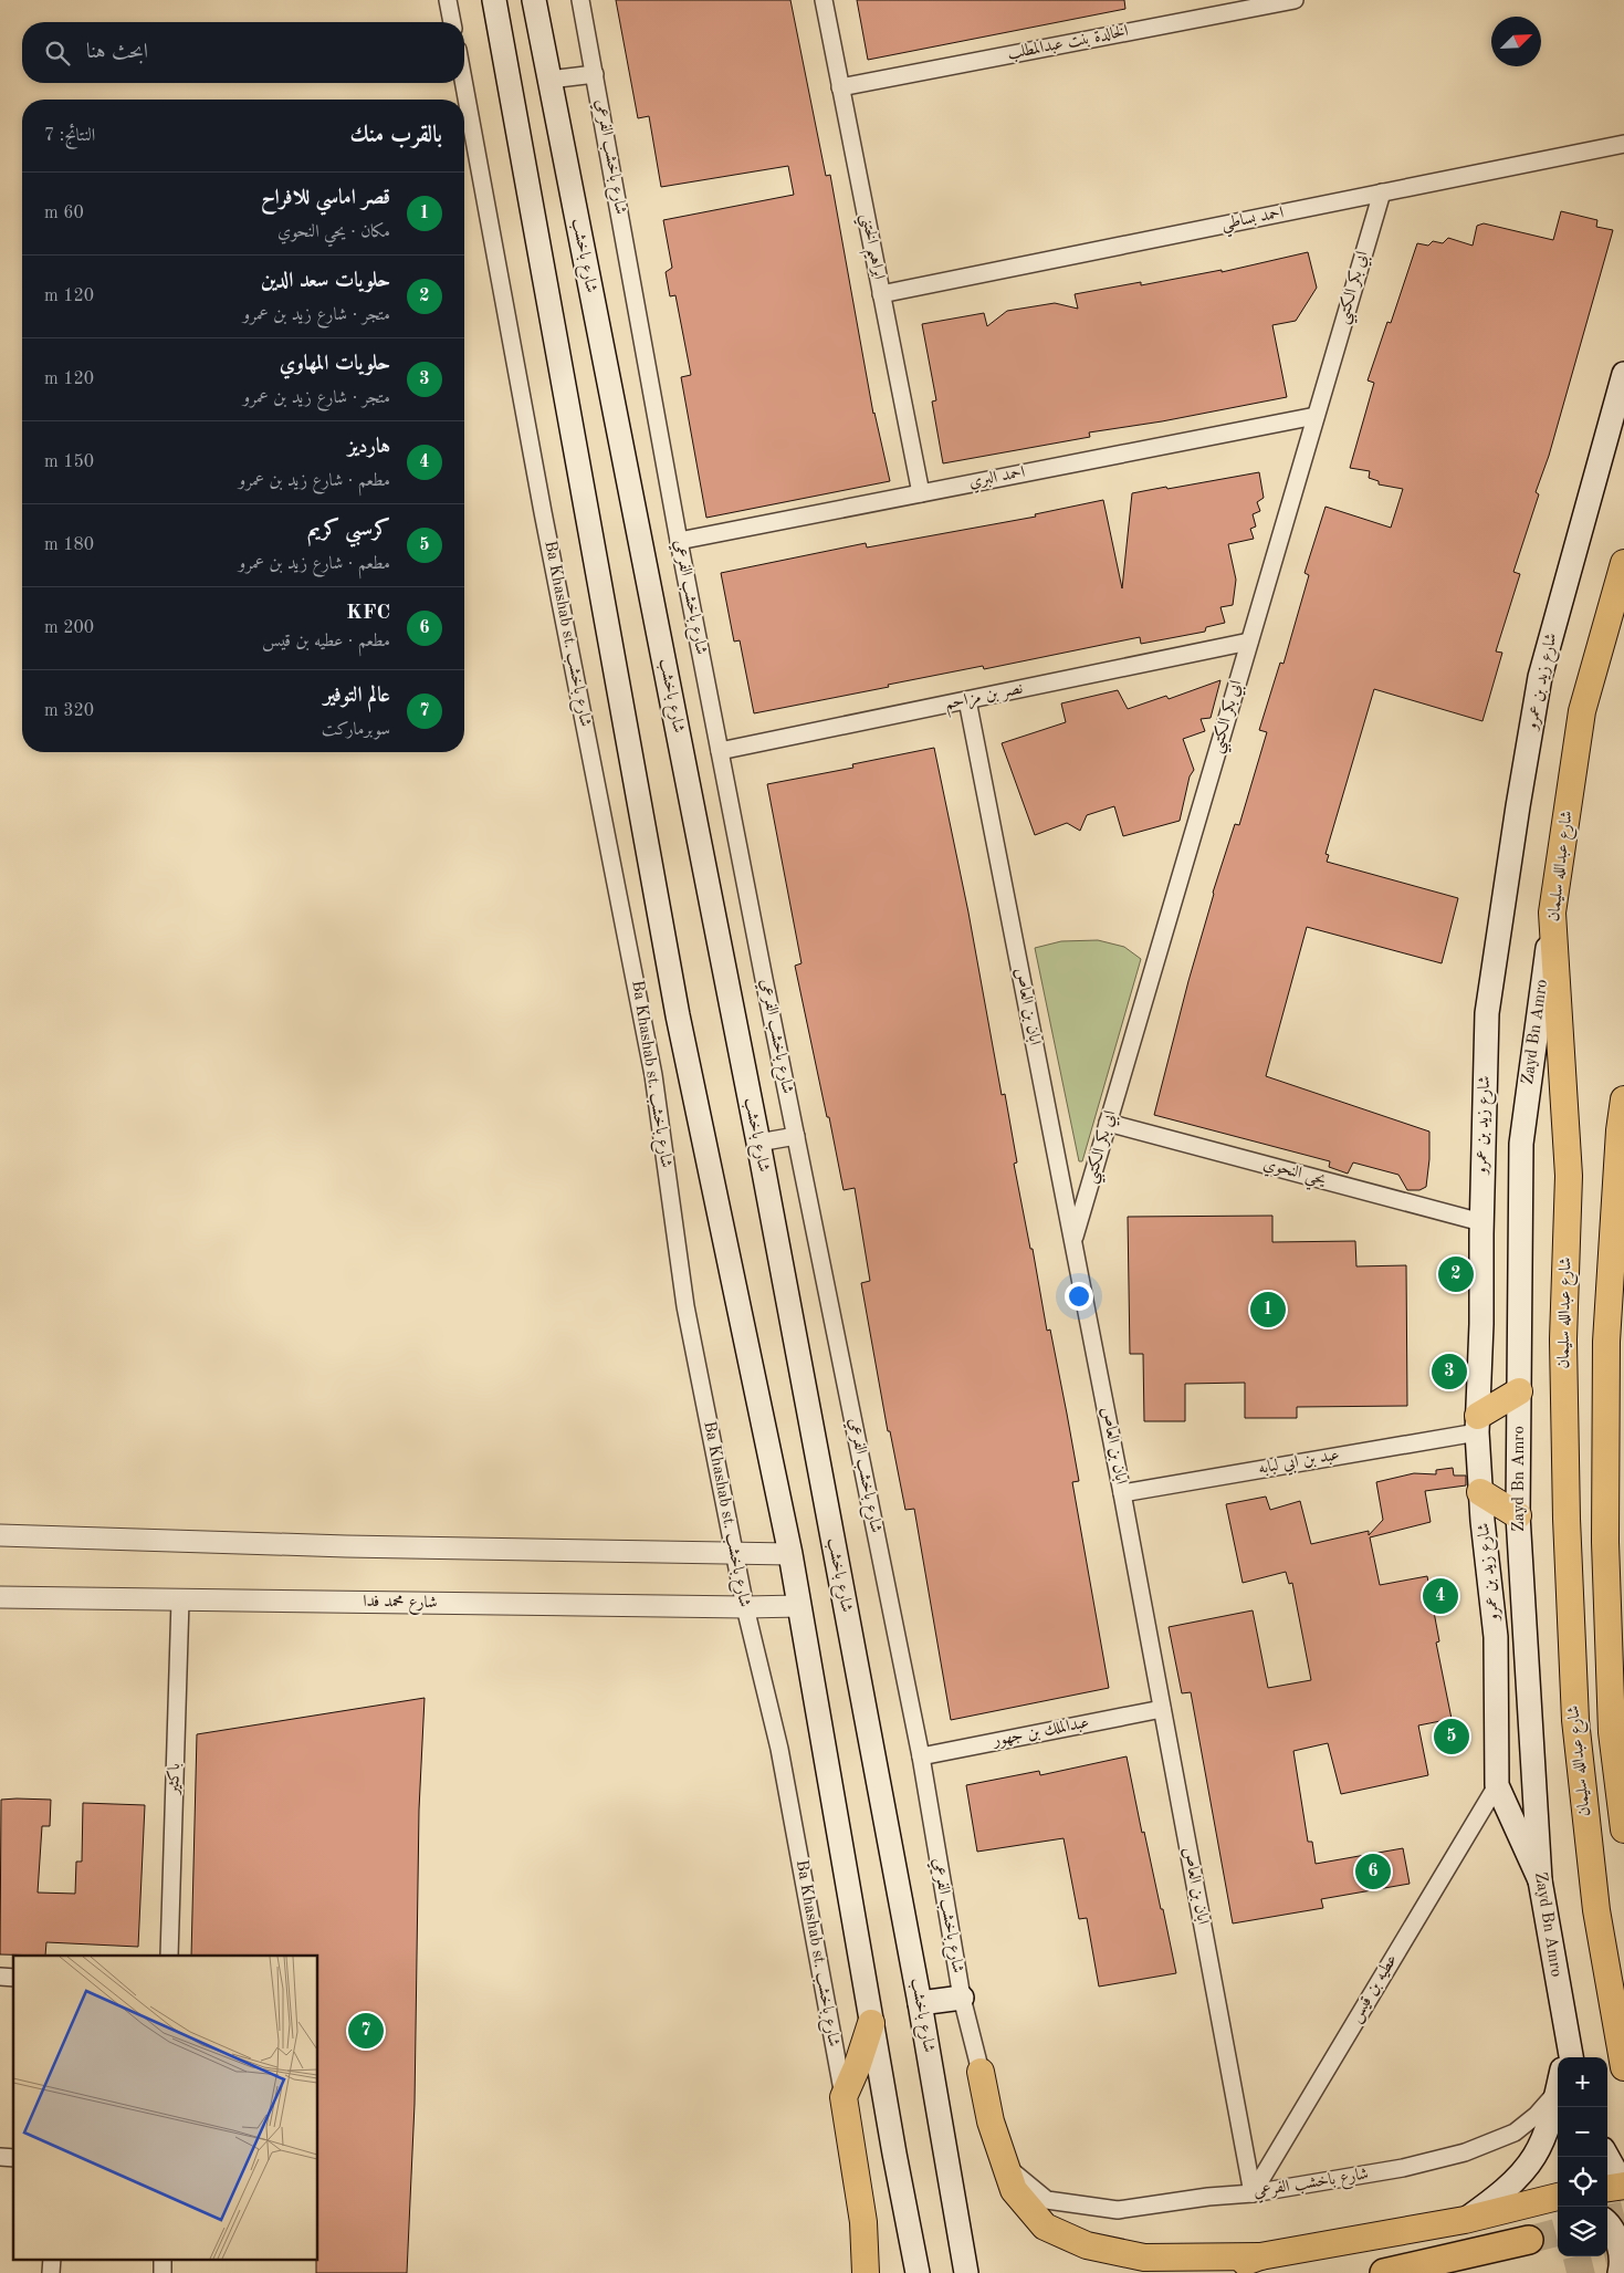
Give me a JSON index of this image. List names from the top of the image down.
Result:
{
  "streets": {
    "main road": [
      "شارع باخشب",
      "شارع زيد بن عمرو",
      "شارع عبدالله سليمان",
      "Zayd Bn Amro"
    ],
    "street": [
      "الخالدة بنت عبدالمطلب",
      "شارع باخشب الفرعي",
      "احمد بساطي",
      "ابراهيم الختني",
      "ابي بكر الكتبي",
      "احمد البري",
      "Ba Khashab st. شارع باخشب",
      "نصر بن مزاحم",
      "ابان بن العاص",
      "يحي النحوي",
      "عبد بن ابي لبابه",
      "شارع محمد فدا",
      "عبدالملك بن جهور",
      "باكثير",
      "عطيه بن قيس"
    ]
  },
  "crossings": [
    ["الخالدة بنت عبدالمطلب", "ابراهيم الختني"],
    ["شارع باخشب الفرعي", "احمد البري"],
    ["شارع باخشب الفرعي", "نصر بن مزاحم"],
    ["شارع باخشب الفرعي", "ابان بن العاص"],
    ["شارع باخشب الفرعي", "عبدالملك بن جهور"],
    ["شارع باخشب الفرعي", "عطيه بن قيس"],
    ["احمد بساطي", "ابراهيم الختني"],
    ["احمد بساطي", "ابي بكر الكتبي"],
    ["ابراهيم الختني", "احمد البري"],
    ["ابي بكر الكتبي", "احمد البري"],
    ["ابي بكر الكتبي", "نصر بن مزاحم"],
    ["ابي بكر الكتبي", "ابان بن العاص"],
    ["ابي بكر الكتبي", "يحي النحوي"],
    ["Ba Khashab st. شارع باخشب", "شارع محمد فدا"],
    ["شارع زيد بن عمرو", "Zayd Bn Amro"],
    ["شارع زيد بن عمرو", "يحي النحوي"],
    ["شارع زيد بن عمرو", "عبد بن ابي لبابه"],
    ["شارع زيد بن عمرو", "عطيه بن قيس"],
    ["نصر بن مزاحم", "ابان بن العاص"],
    ["شارع عبدالله سليمان", "Zayd Bn Amro"],
    ["ابان بن العاص", "عبد بن ابي لبابه"],
    ["ابان بن العاص", "عبدالملك بن جهور"],
    ["ابان بن العاص", "عطيه بن قيس"],
    ["شارع محمد فدا", "باكثير"]
  ],
  "north": "top right",
  "page": {
    "search": "ابحث هنا",
    "heading": ["بالقرب منك", "النتائج: 7"],
    "list": [
      {
        "mark": "1",
        "name": "قصر اماسي للافراح",
        "note": "مكان · يحي النحوي",
        "value": "60 m"
      },
      {
        "mark": "2",
        "name": "حلويات سعد الدين",
        "note": "متجر · شارع زيد بن عمرو",
        "value": "120 m"
      },
      {
        "mark": "3",
        "name": "حلويات المهاوي",
        "note": "متجر · شارع زيد بن عمرو",
        "value": "120 m"
      },
      {
        "mark": "4",
        "name": "هارديز",
        "note": "مطعم · شارع زيد بن عمرو",
        "value": "150 m"
      },
      {
        "mark": "5",
        "name": "كرسبي كريم",
        "note": "مطعم · شارع زيد بن عمرو",
        "value": "180 m"
      },
      {
        "mark": "6",
        "name": "KFC",
        "note": "مطعم · عطيه بن قيس",
        "value": "200 m"
      },
      {
        "mark": "7",
        "name": "عالم التوفير",
        "note": "سوبرماركت",
        "value": "320 m"
      }
    ],
    "pins": [
      "2",
      "1",
      "3",
      "4",
      "5",
      "6",
      "7"
    ],
    "map_buttons": ["+", "−"]
  }
}
